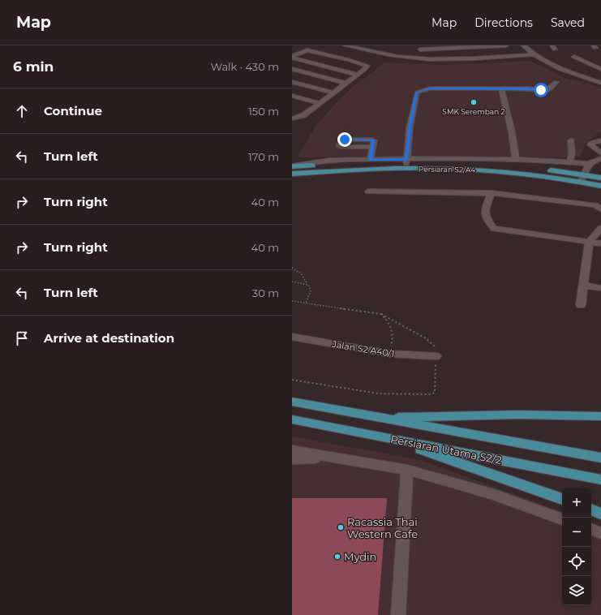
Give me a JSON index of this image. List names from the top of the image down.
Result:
{
  "streets": {
    "main road": ["Persiaran S2/A4", "Persiaran Utama S2/2"],
    "street": ["Jalan S2 A40/1"]
  },
  "places": ["SMK Seremban 2", "Racassia Thai Western Cafe", "Mydin"],
  "page": {
    "header": "Map",
    "nav": ["Map", "Directions", "Saved"],
    "heading": ["6 min", "Walk · 430 m"],
    "list": [
      ["Continue", "150 m"],
      ["Turn left", "170 m"],
      ["Turn right", "40 m"],
      ["Turn right", "40 m"],
      ["Turn left", "30 m"],
      "Arrive at destination"
    ],
    "map_buttons": ["+", "−"]
  }
}
